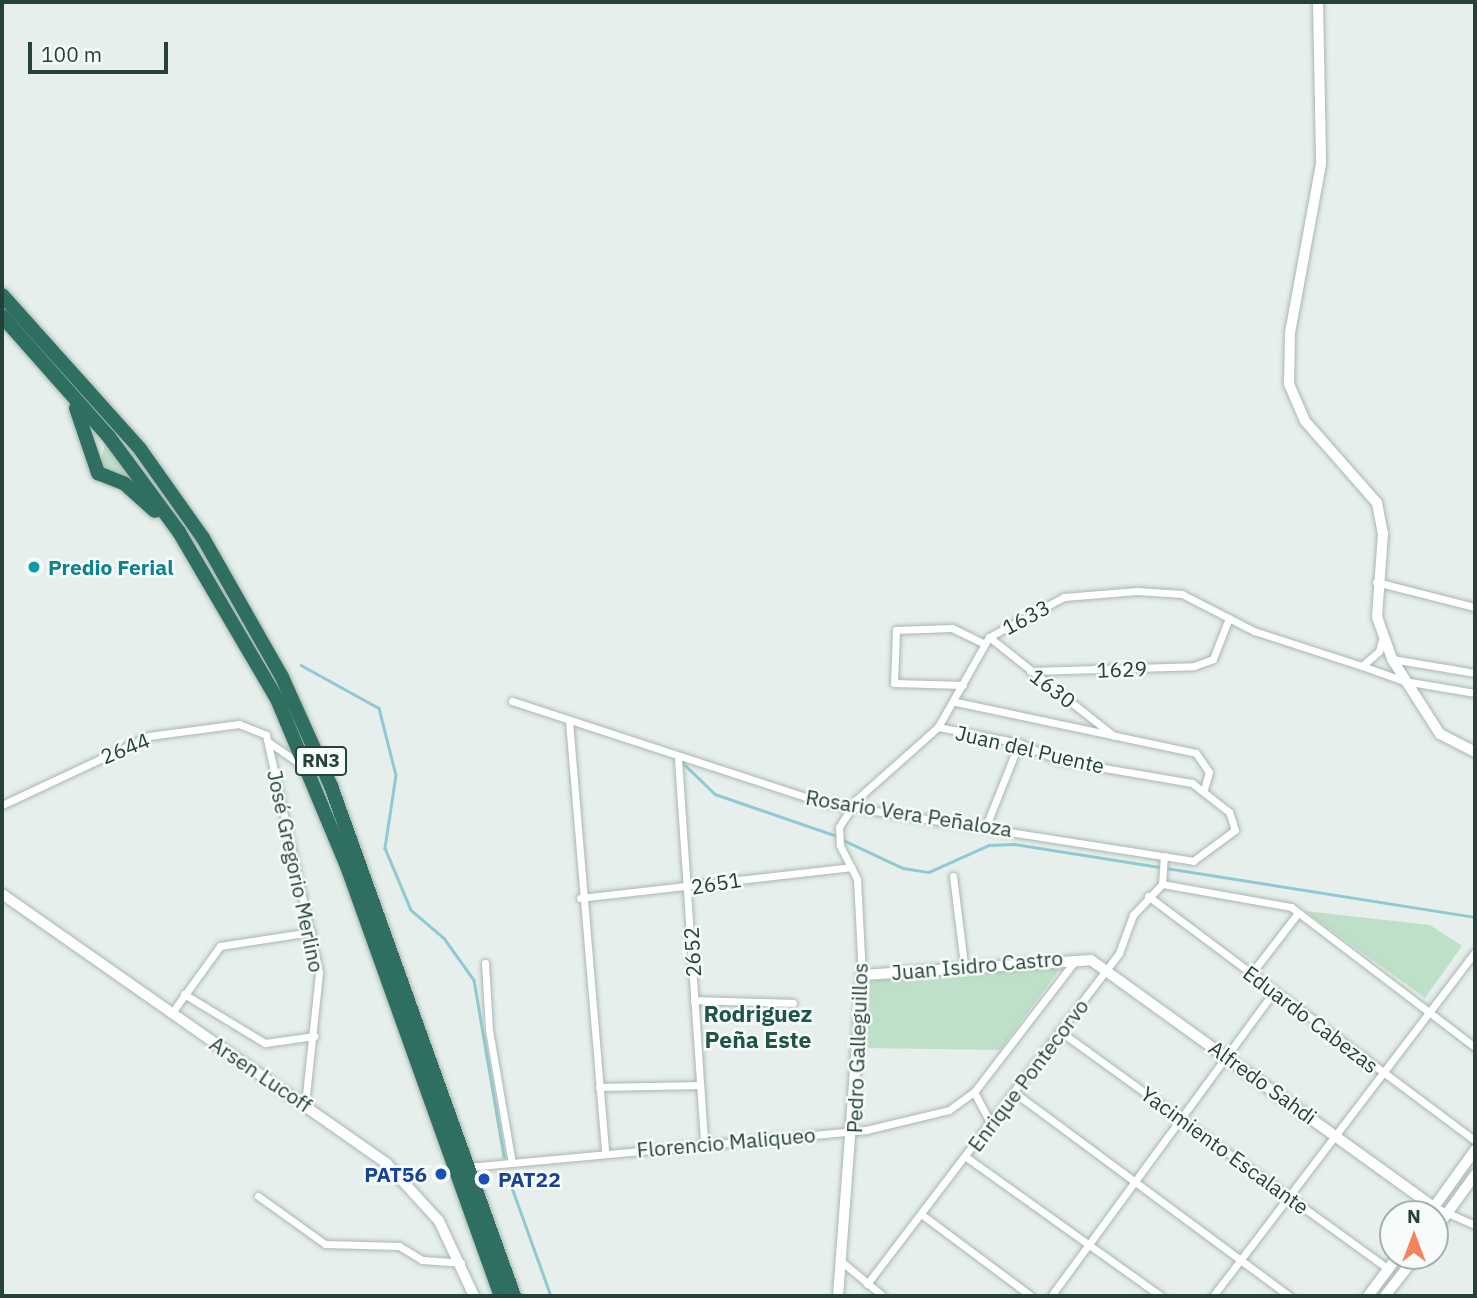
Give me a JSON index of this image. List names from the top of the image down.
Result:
{
  "streets": {
    "highway": ["RN3"],
    "street": [
      "1633",
      "1629",
      "1630",
      "2644",
      "Juan del Puente",
      "Rosario Vera Peñaloza",
      "José Gregorio Merlino",
      "2651",
      "2652",
      "Juan Isidro Castro",
      "Eduardo Cabezas",
      "Pedro Galleguillos",
      "Arsen Lucoff",
      "Enrique Pontecorvo",
      "Alfredo Sahdi",
      "Florencio Maliqueo",
      "Yacimiento Escalante"
    ]
  },
  "crossings": [
    ["1633", "1629"],
    ["1633", "1630"],
    ["1633", "Juan del Puente"],
    ["1633", "Rosario Vera Peñaloza"],
    ["1633", "Pedro Galleguillos"],
    ["1629", "1630"],
    ["1630", "Juan del Puente"],
    ["2644", "José Gregorio Merlino"],
    ["Juan del Puente", "Rosario Vera Peñaloza"],
    ["RN3", "Florencio Maliqueo"],
    ["Rosario Vera Peñaloza", "2652"],
    ["Rosario Vera Peñaloza", "Pedro Galleguillos"],
    ["José Gregorio Merlino", "Arsen Lucoff"],
    ["2651", "2652"],
    ["2651", "Pedro Galleguillos"],
    ["2652", "Florencio Maliqueo"],
    ["Juan Isidro Castro", "Pedro Galleguillos"],
    ["Juan Isidro Castro", "Alfredo Sahdi"],
    ["Juan Isidro Castro", "Florencio Maliqueo"],
    ["Eduardo Cabezas", "Enrique Pontecorvo"],
    ["Pedro Galleguillos", "Florencio Maliqueo"],
    ["Enrique Pontecorvo", "Alfredo Sahdi"],
    ["Enrique Pontecorvo", "Yacimiento Escalante"]
  ],
  "districts": ["Rodriguez Peña Este"],
  "places": ["Predio Ferial", "PAT56", "PAT22"],
  "scale_bar": "100 m",
  "north": "top"
}
